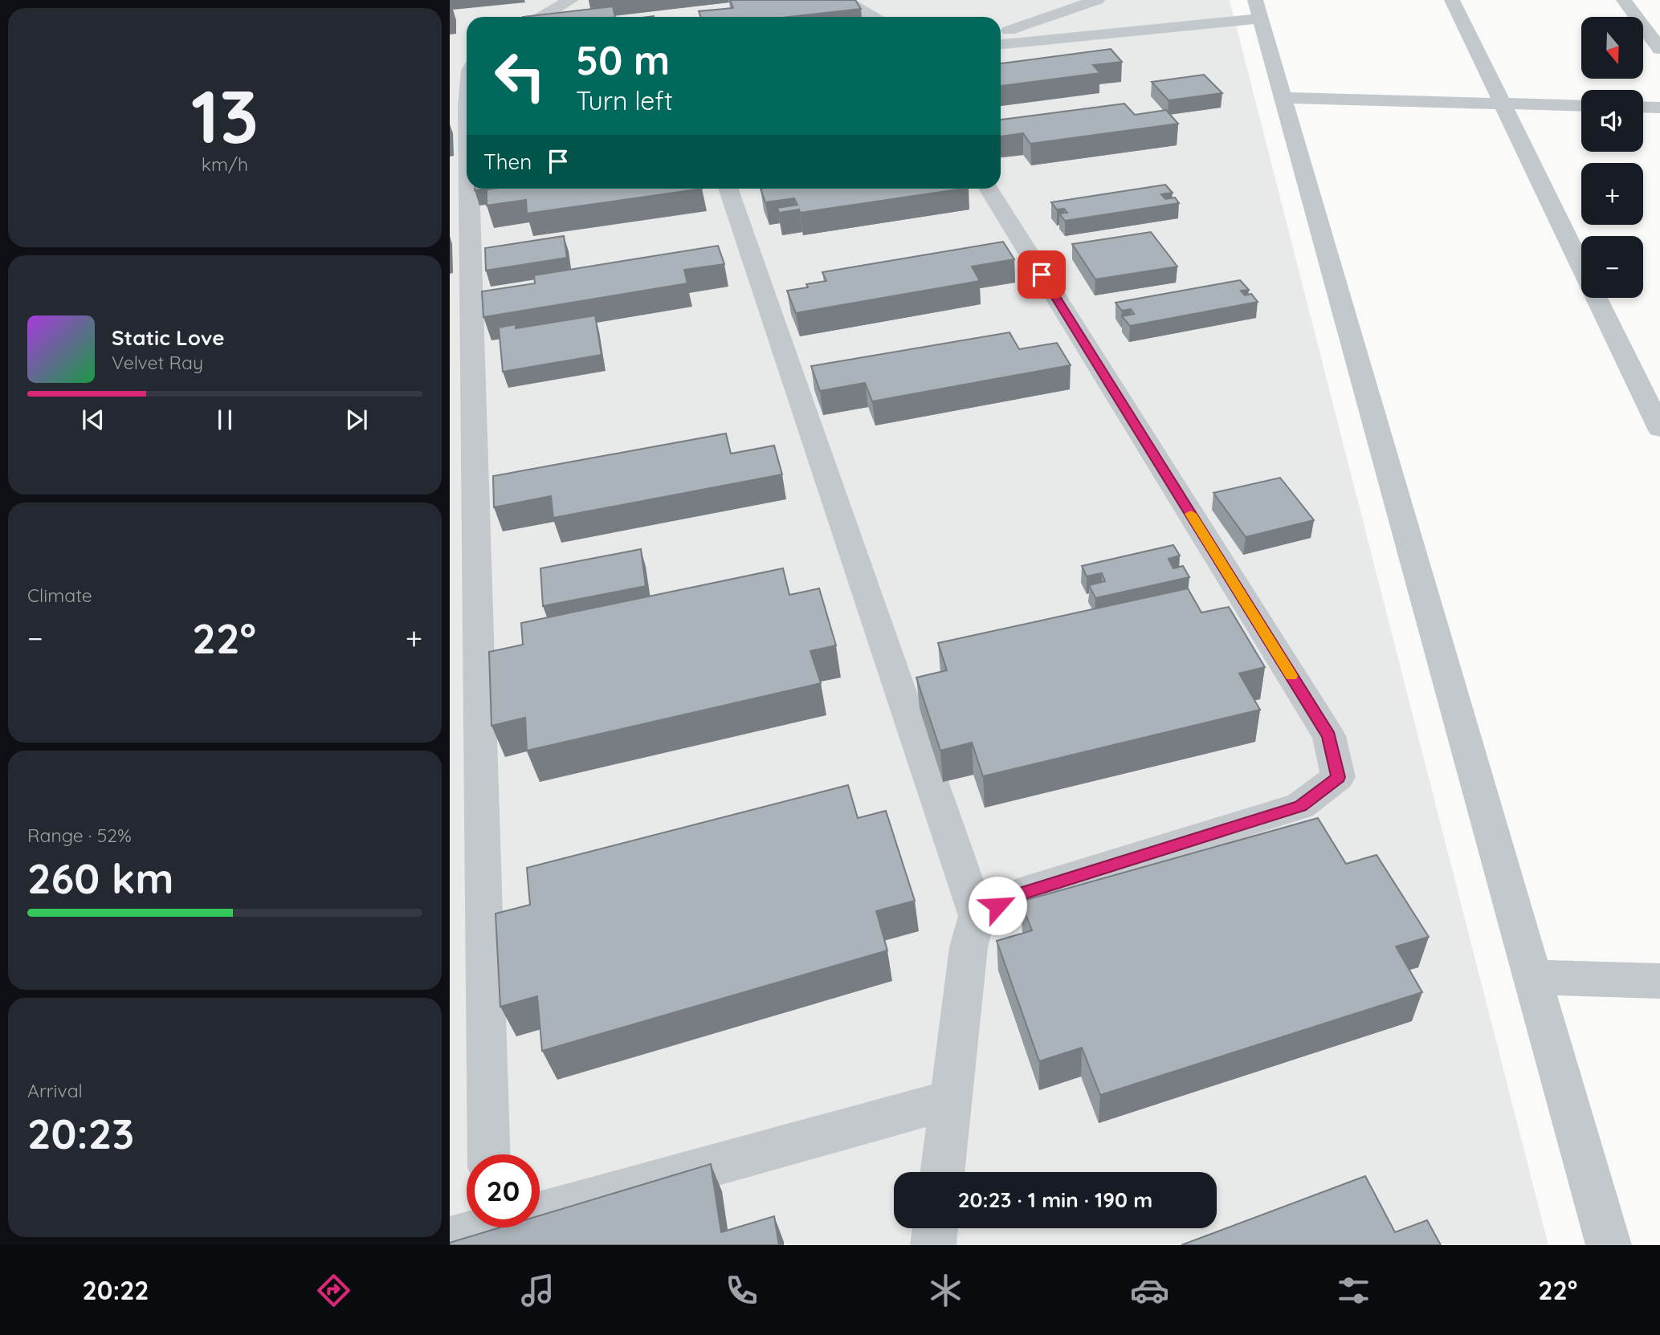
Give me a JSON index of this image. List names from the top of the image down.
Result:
{
  "north": "bottom",
  "page": {
    "tile": [
      ["13", "km/h"],
      "Climate",
      ["Range · 52%", "260 km"],
      ["Arrival", "20:23"]
    ],
    "map_buttons": ["+", "−"],
    "turn": ["50 m", "Turn left"],
    "then": "Then",
    "song": ["Static Love", "Velvet Ray"],
    "heat": ["−", "22°", "+"],
    "limit": "20",
    "trip": "20:23 · 1 min · 190 m",
    "tabs": ["20:22", "22°"]
  }
}
